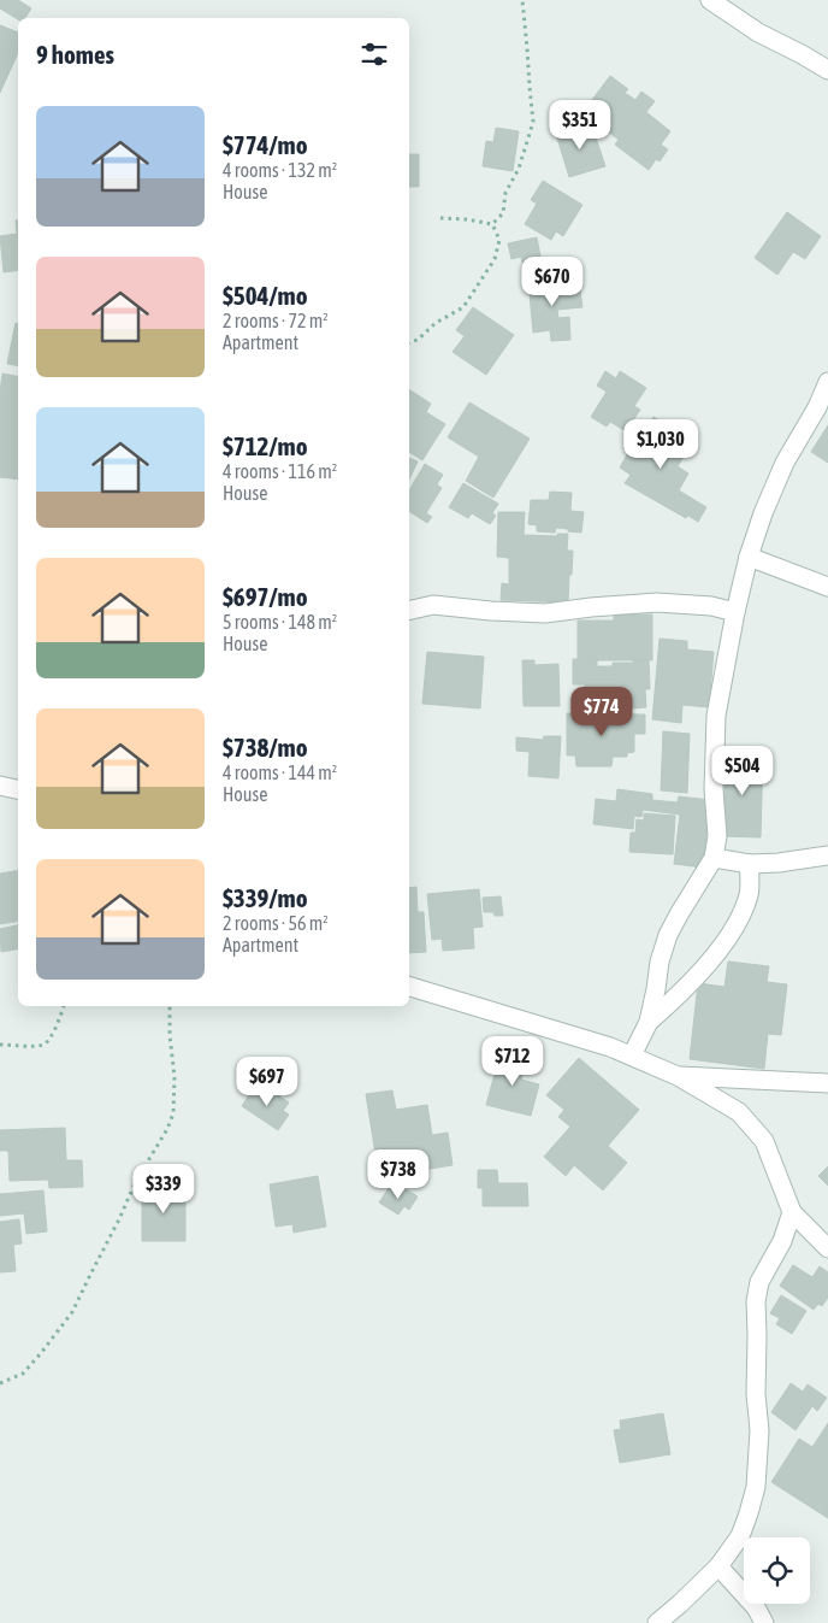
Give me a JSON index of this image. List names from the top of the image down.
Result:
{
  "page": {
    "heading": "9 homes",
    "list": [
      {
        "name": "$774/mo",
        "note": "4 rooms · 132 m² · House"
      },
      {
        "name": "$504/mo",
        "note": "2 rooms · 72 m² · Apartment"
      },
      {
        "name": "$712/mo",
        "note": "4 rooms · 116 m² · House"
      },
      {
        "name": "$697/mo",
        "note": "5 rooms · 148 m² · House"
      },
      {
        "name": "$738/mo",
        "note": "4 rooms · 144 m² · House"
      },
      {
        "name": "$339/mo",
        "note": "2 rooms · 56 m² · Apartment"
      }
    ],
    "price": [
      "$351",
      "$670",
      "$1,030",
      "$774",
      "$504",
      "$712",
      "$697",
      "$738",
      "$339"
    ]
  }
}
